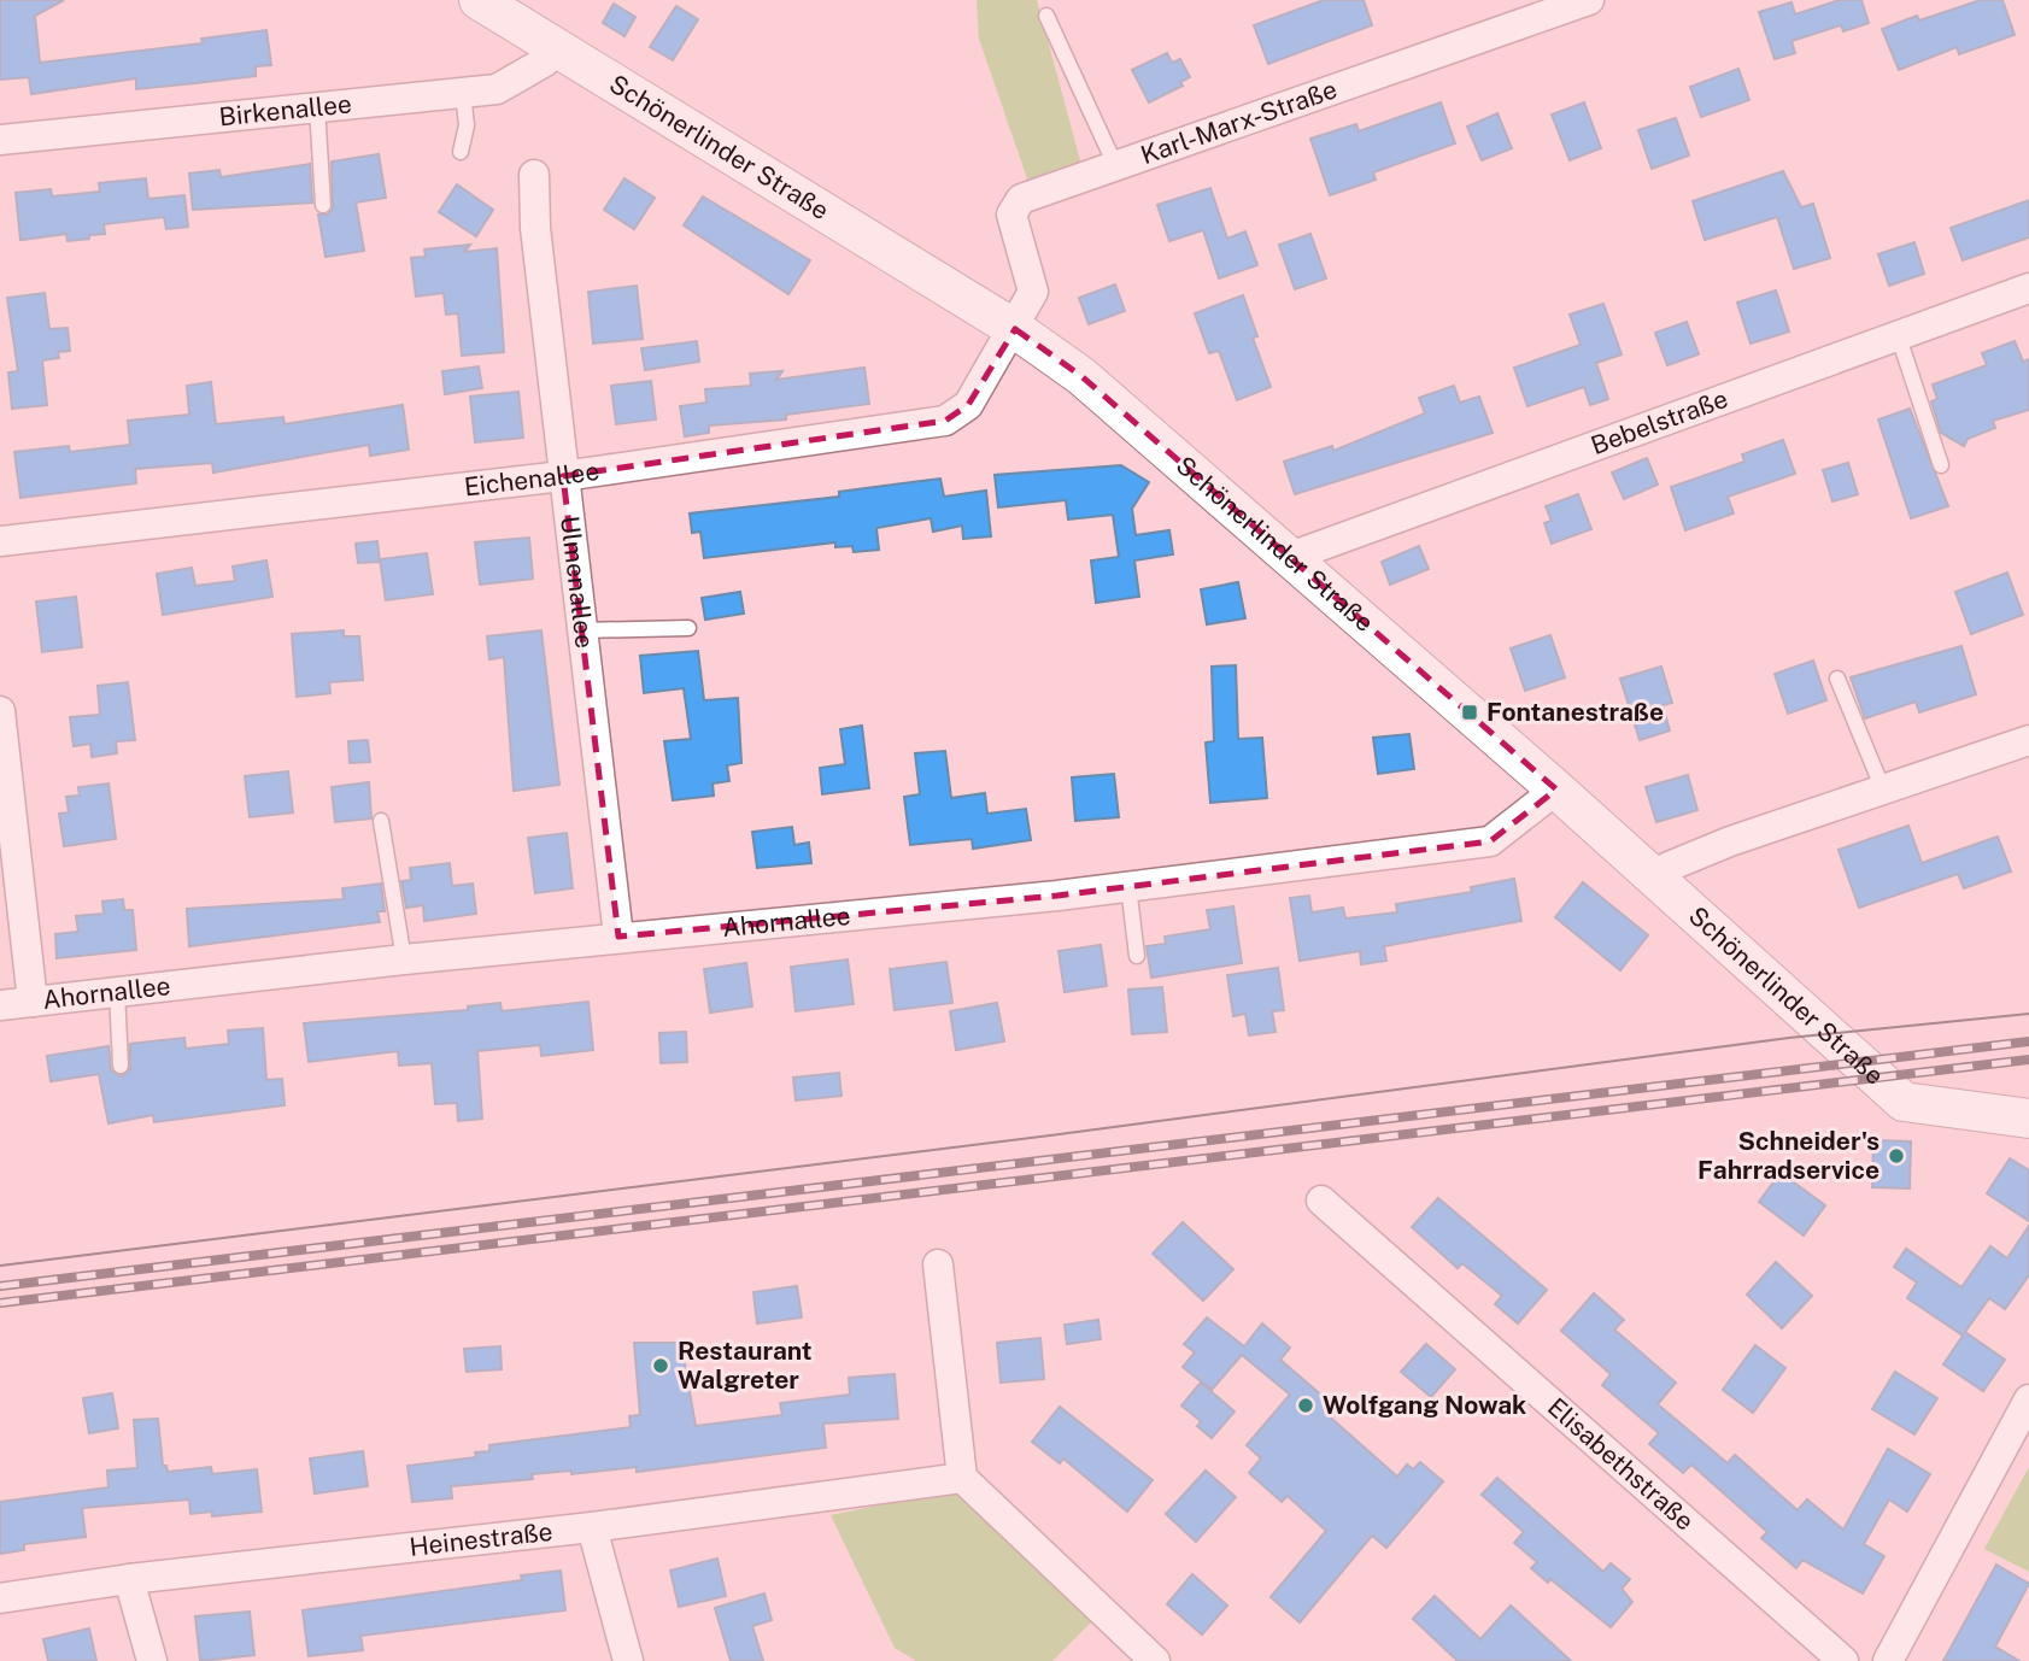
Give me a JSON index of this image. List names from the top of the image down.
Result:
{
  "streets": {
    "street": [
      "Birkenallee",
      "Karl-Marx-Straße",
      "Schönerlinder Straße",
      "Bebelstraße",
      "Eichenallee",
      "Ulmenallee",
      "Ahornallee",
      "Elisabethstraße",
      "Heinestraße"
    ]
  },
  "crossings": [
    ["Birkenallee", "Schönerlinder Straße"],
    ["Karl-Marx-Straße", "Schönerlinder Straße"],
    ["Karl-Marx-Straße", "Eichenallee"],
    ["Schönerlinder Straße", "Bebelstraße"],
    ["Schönerlinder Straße", "Eichenallee"],
    ["Schönerlinder Straße", "Ahornallee"],
    ["Eichenallee", "Ulmenallee"],
    ["Ulmenallee", "Ahornallee"]
  ],
  "places": {
    "transit": ["Fontanestraße"],
    "other": ["Schneider's Fahrradservice", "Restaurant Walgreter", "Wolfgang Nowak"]
  }
}
